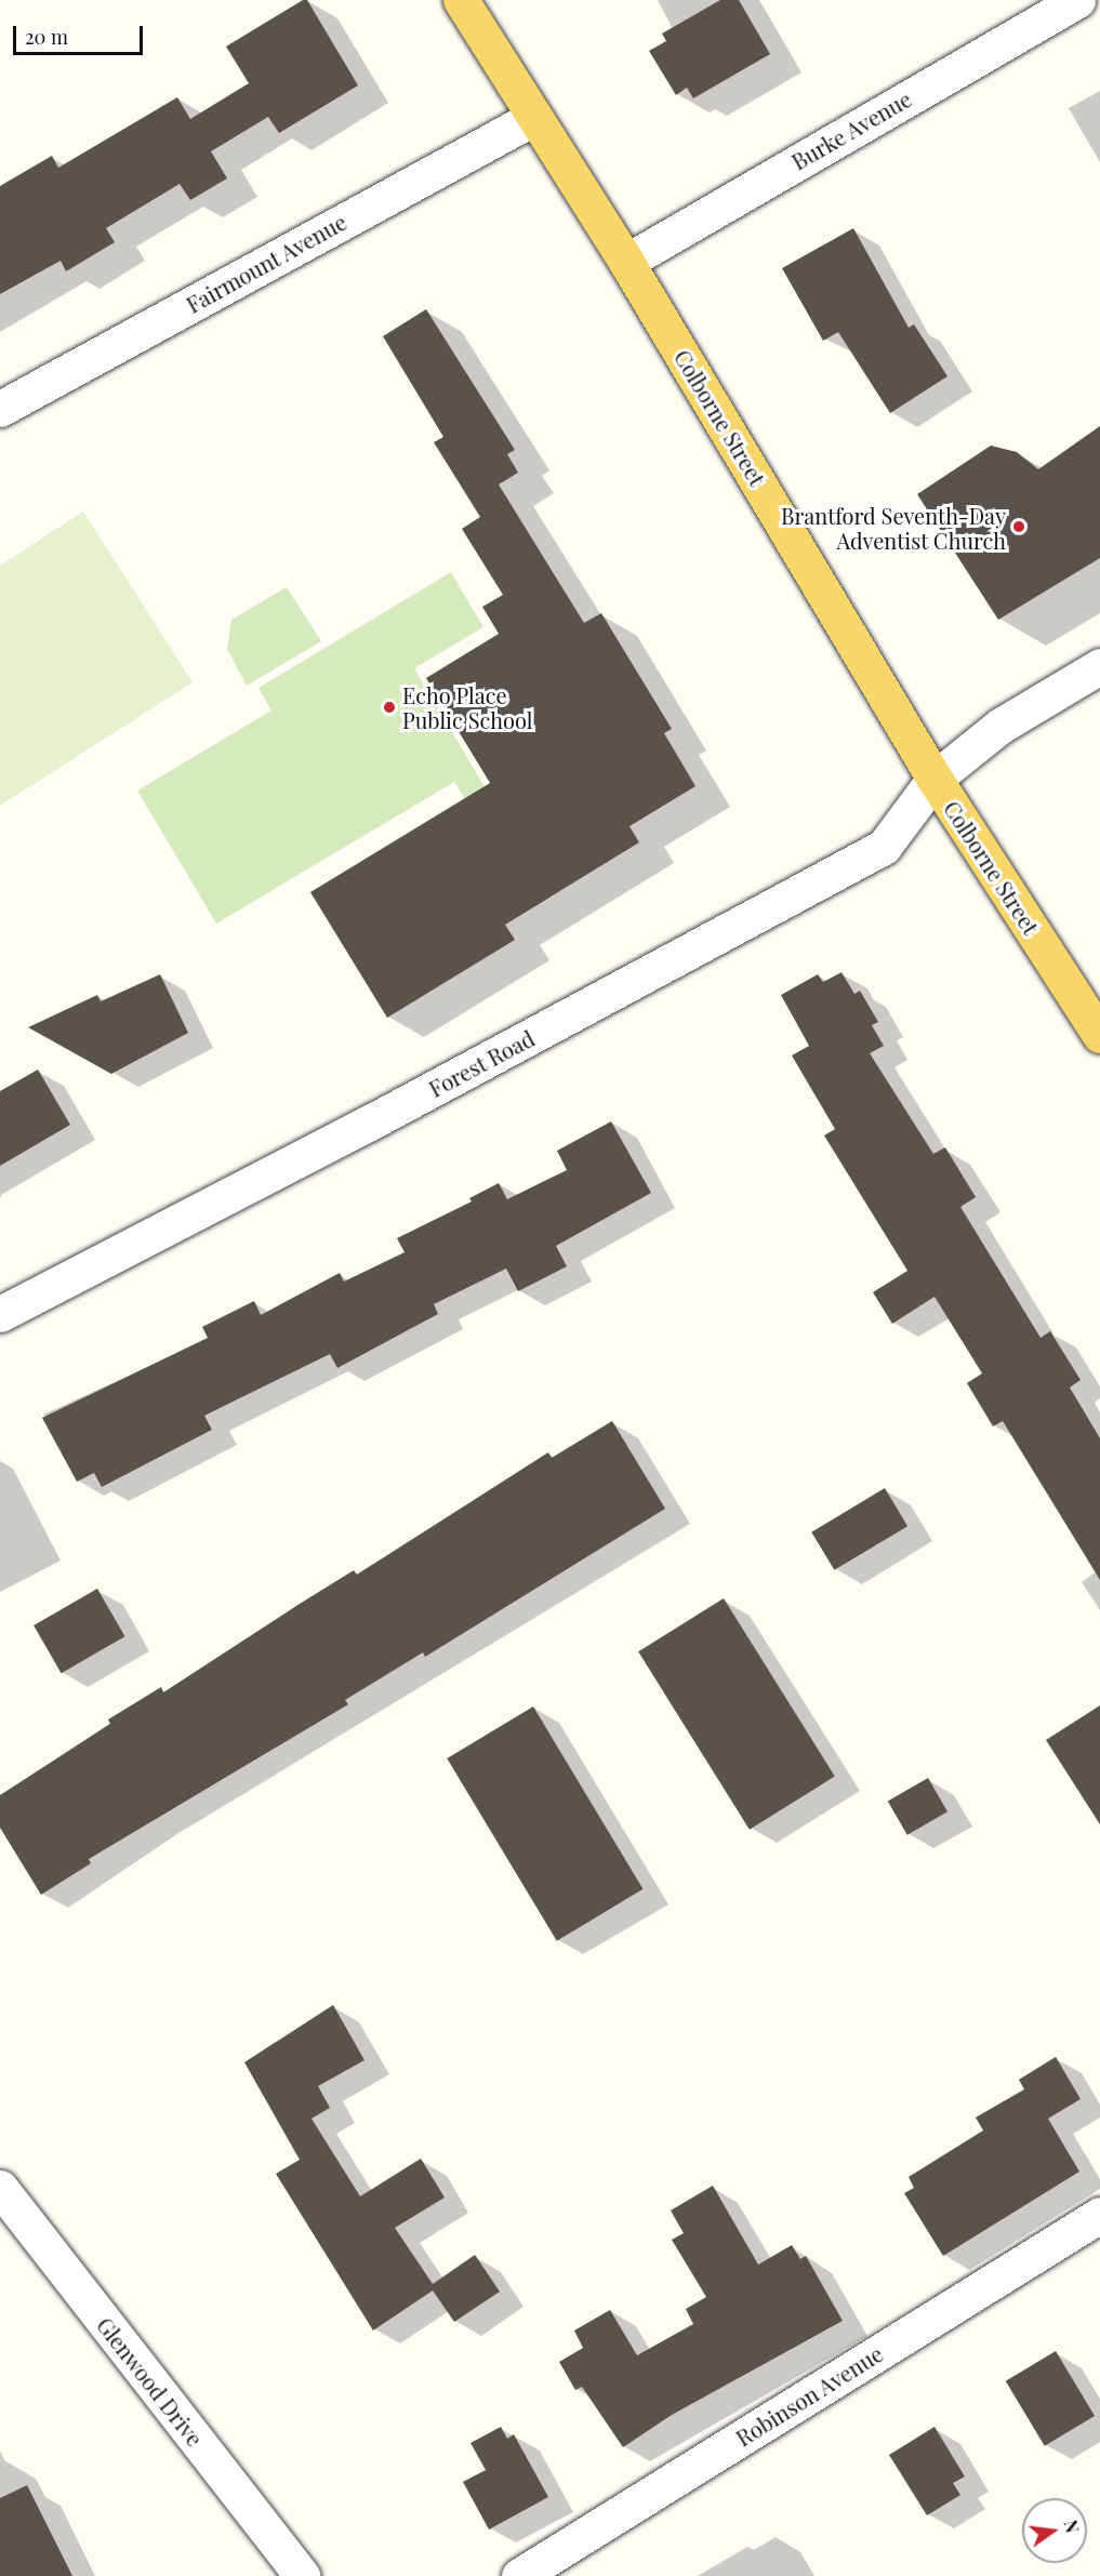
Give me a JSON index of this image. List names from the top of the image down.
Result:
{
  "streets": {
    "main road": ["Colborne Street"],
    "street": [
      "Burke Avenue",
      "Fairmount Avenue",
      "Forest Road",
      "Glenwood Drive",
      "Robinson Avenue"
    ]
  },
  "crossings": [
    ["Burke Avenue", "Colborne Street"],
    ["Fairmount Avenue", "Colborne Street"],
    ["Colborne Street", "Forest Road"]
  ],
  "places": ["Brantford Seventh-Day Adventist Church", "Echo Place Public School"],
  "scale_bar": "20 m",
  "north": "right"
}
